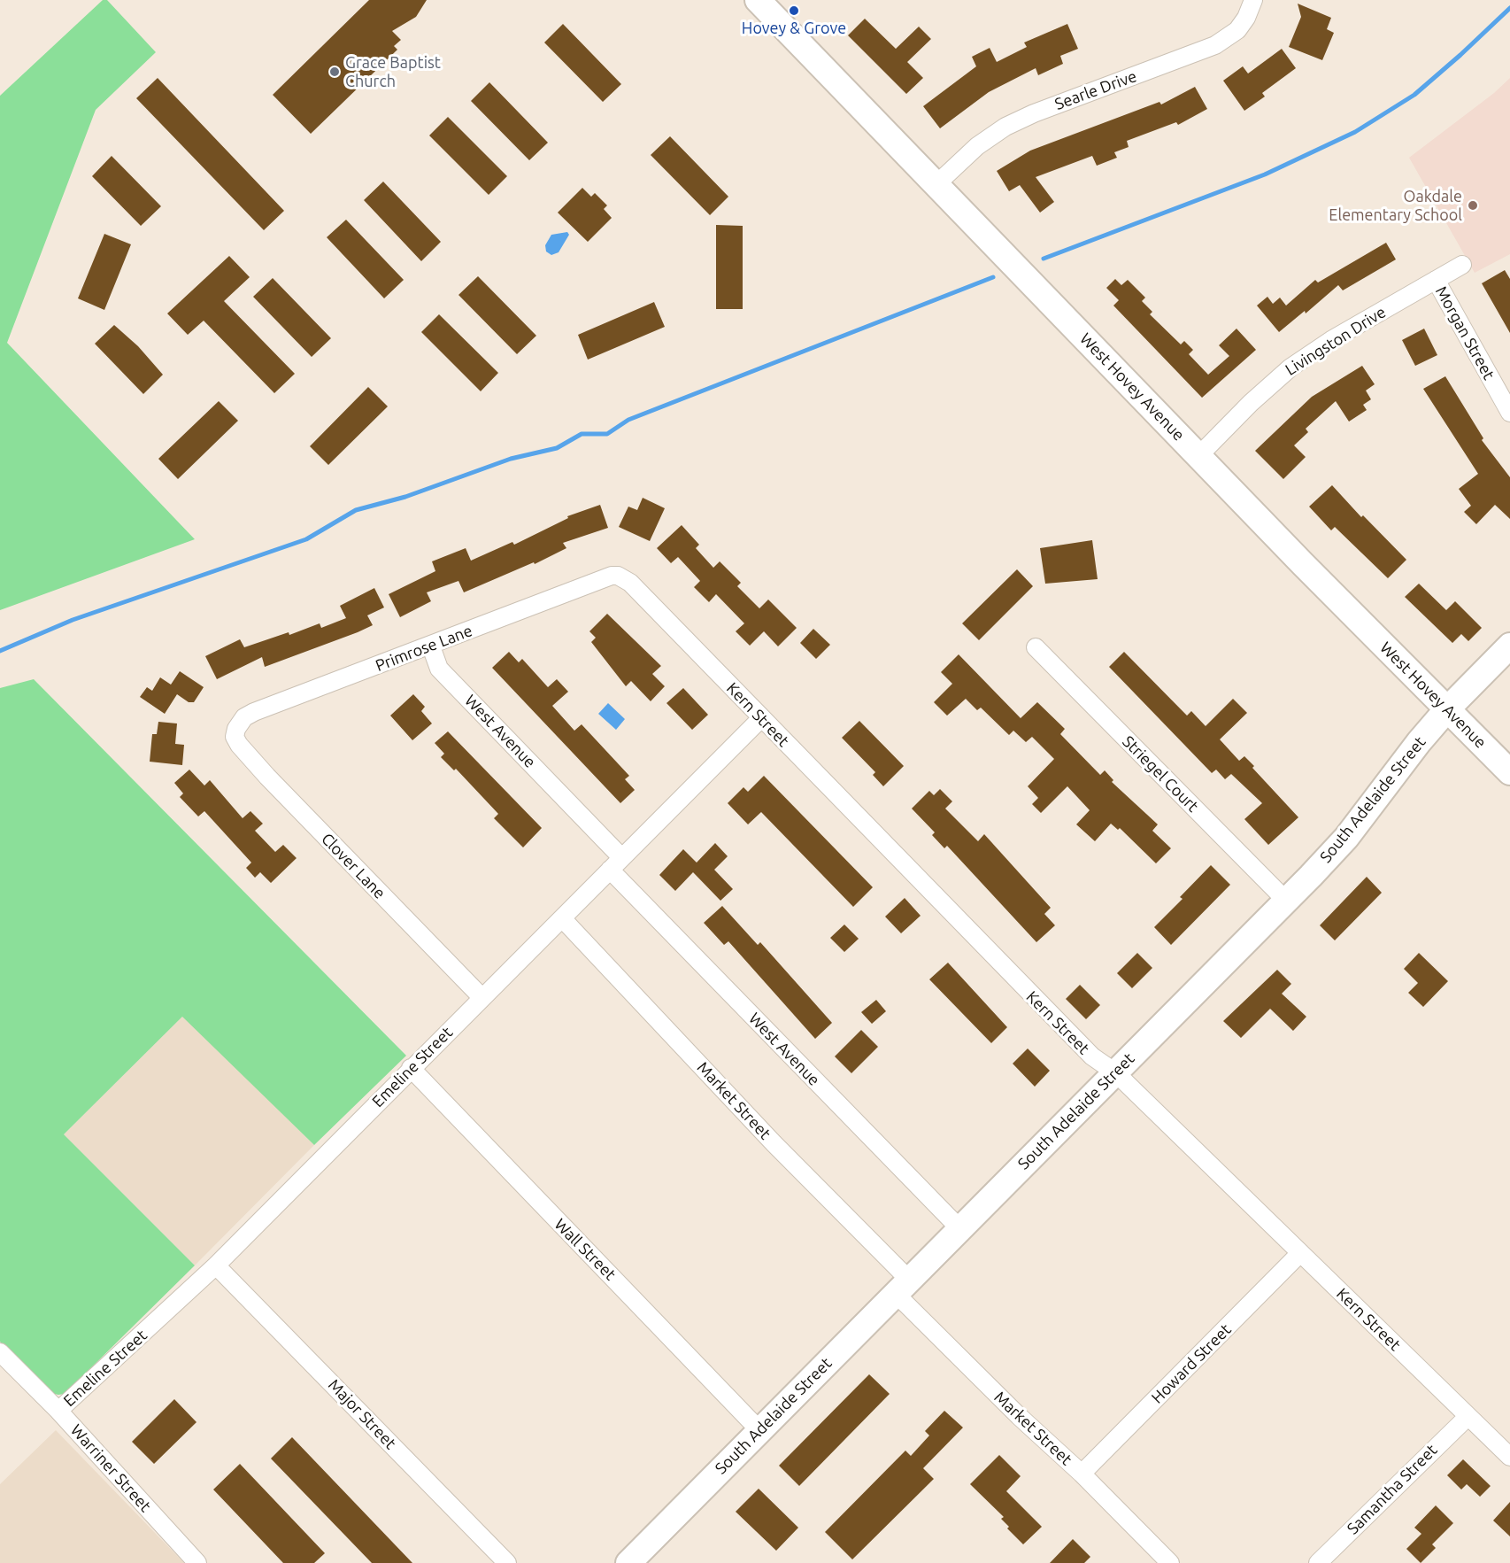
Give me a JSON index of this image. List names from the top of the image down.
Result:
{
  "streets": {
    "street": [
      "Searle Drive",
      "Morgan Street",
      "Livingston Drive",
      "West Hovey Avenue",
      "Primrose Lane",
      "Kern Street",
      "West Avenue",
      "Striegel Court",
      "South Adelaide Street",
      "Clover Lane",
      "Emeline Street",
      "Market Street",
      "Wall Street",
      "Howard Street",
      "Major Street",
      "Warriner Street",
      "Samantha Street"
    ]
  },
  "crossings": [
    ["Searle Drive", "West Hovey Avenue"],
    ["Morgan Street", "Livingston Drive"],
    ["Livingston Drive", "West Hovey Avenue"],
    ["West Hovey Avenue", "South Adelaide Street"],
    ["Primrose Lane", "Kern Street"],
    ["Primrose Lane", "West Avenue"],
    ["Primrose Lane", "Clover Lane"],
    ["Kern Street", "South Adelaide Street"],
    ["Kern Street", "Emeline Street"],
    ["Kern Street", "Howard Street"],
    ["Kern Street", "Samantha Street"],
    ["West Avenue", "South Adelaide Street"],
    ["West Avenue", "Emeline Street"],
    ["Striegel Court", "South Adelaide Street"],
    ["South Adelaide Street", "Market Street"],
    ["South Adelaide Street", "Wall Street"],
    ["Clover Lane", "Emeline Street"],
    ["Emeline Street", "Market Street"],
    ["Emeline Street", "Wall Street"],
    ["Emeline Street", "Major Street"],
    ["Emeline Street", "Warriner Street"],
    ["Market Street", "Howard Street"]
  ],
  "places": ["Hovey & Grove", "Grace Baptist Church", "Oakdale Elementary School"]
}
